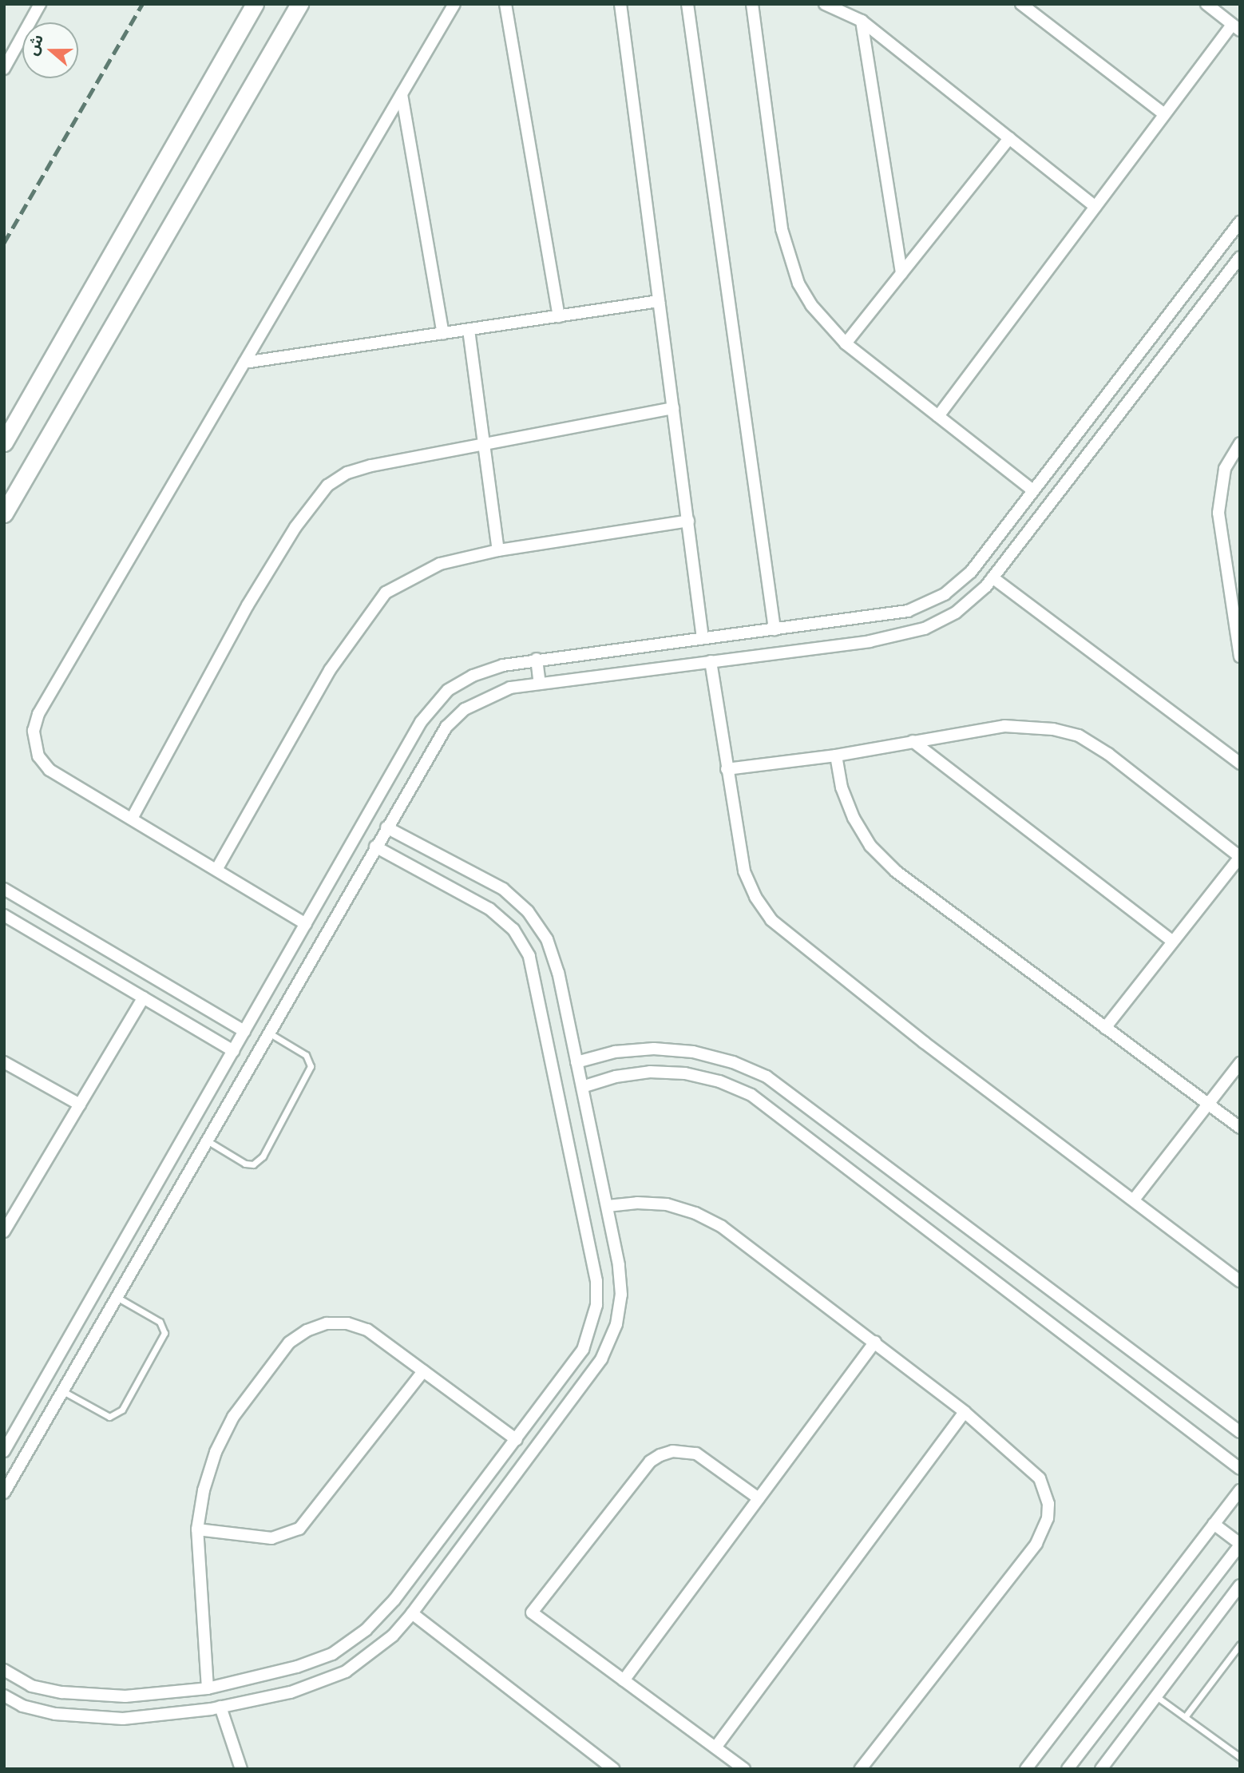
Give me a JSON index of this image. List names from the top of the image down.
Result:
{
  "north": "left"
}
